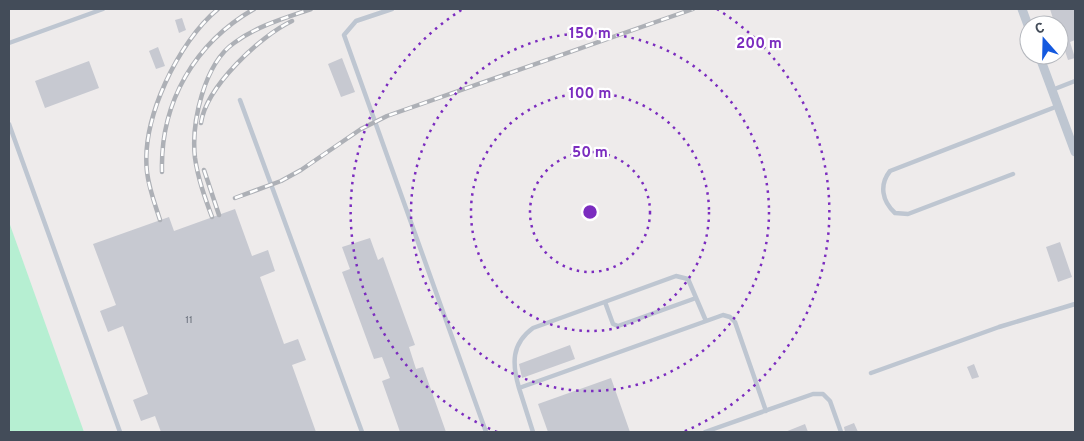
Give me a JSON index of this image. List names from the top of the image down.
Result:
{
  "house_numbers": ["11"],
  "north": "top",
  "rings": [
    "150 m",
    "200 m",
    "100 m",
    "50 m"
  ]
}
